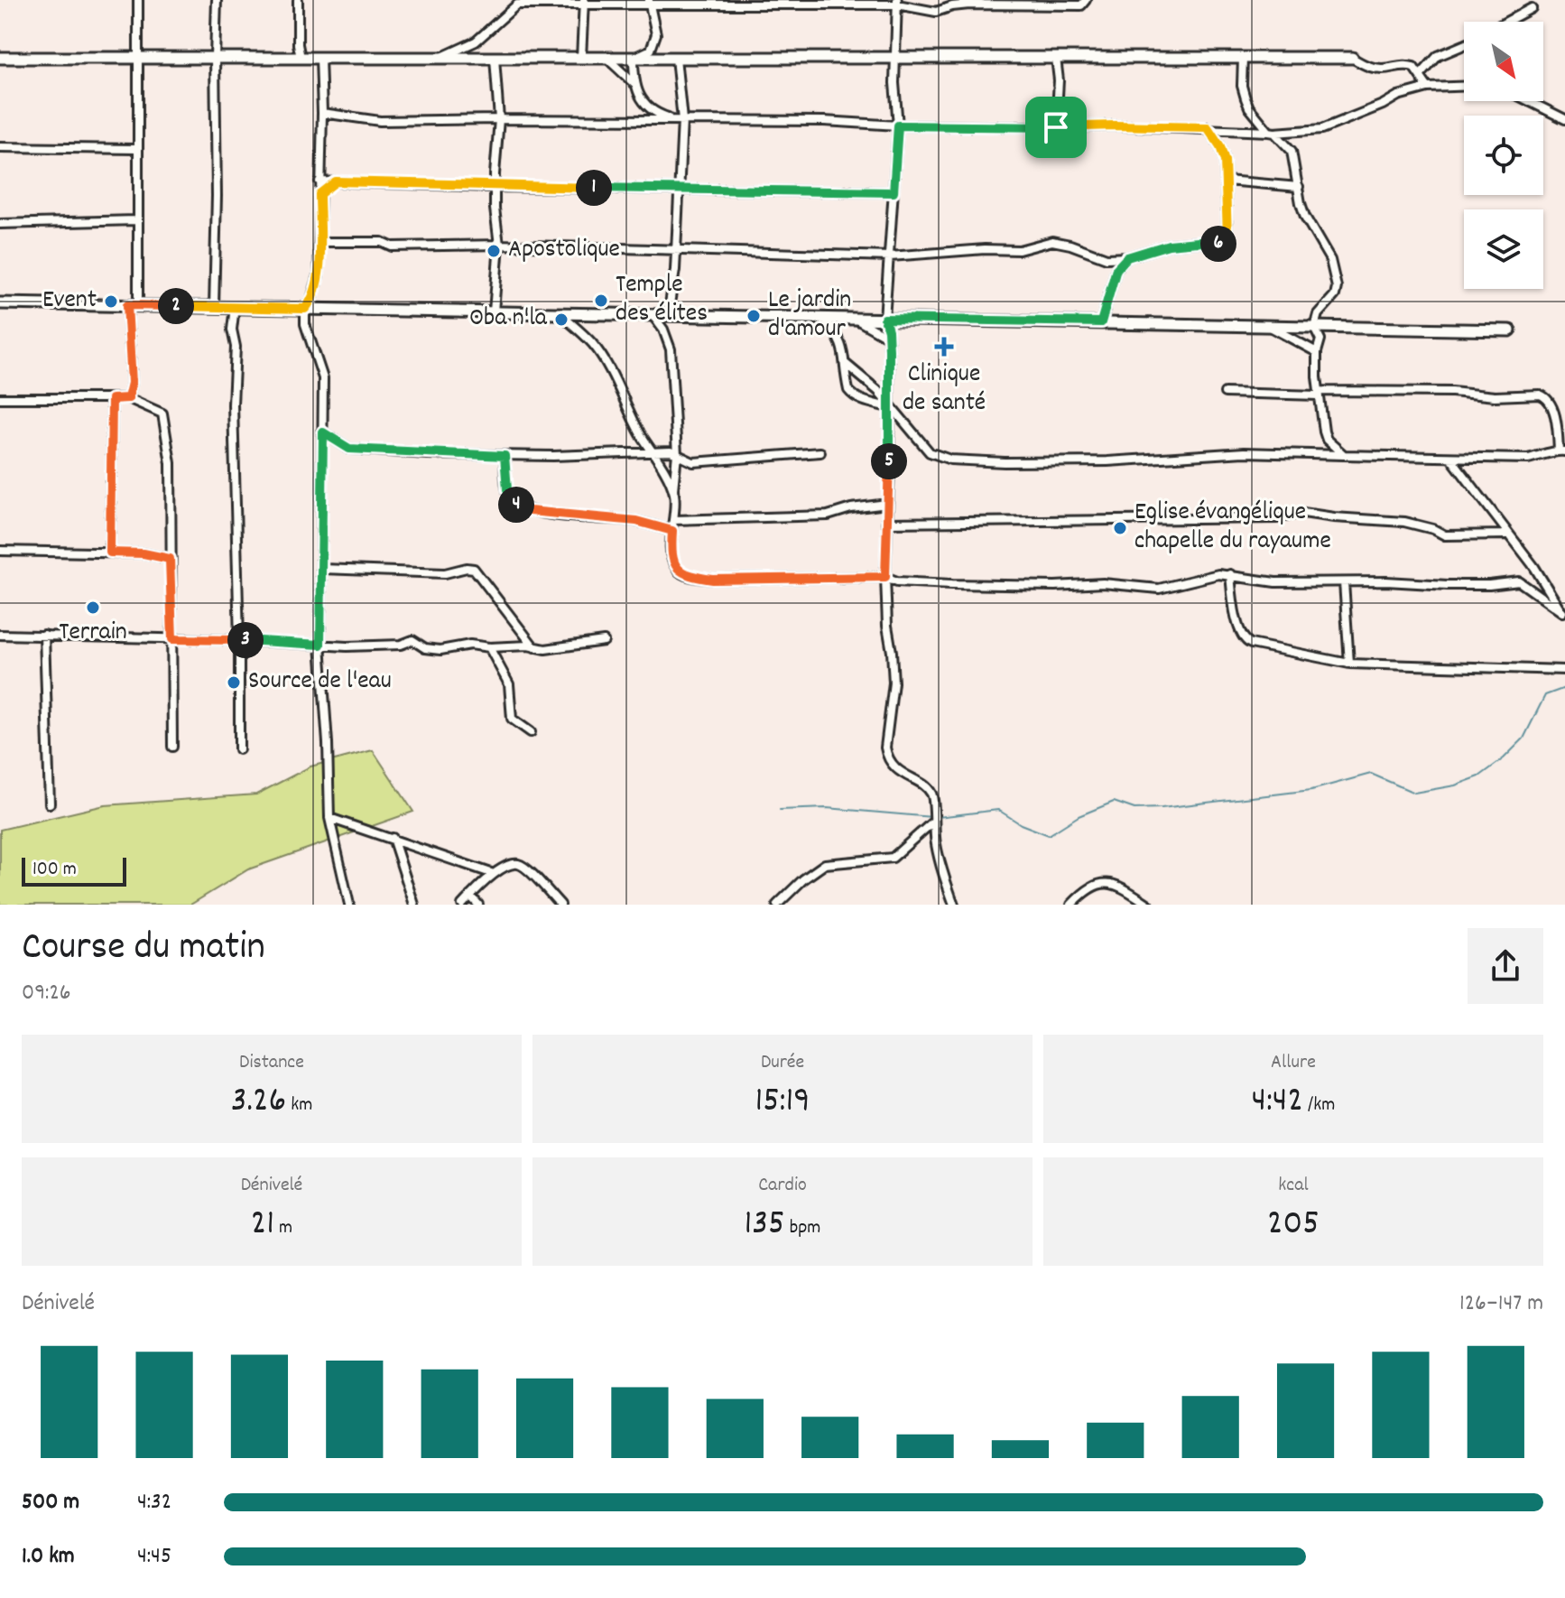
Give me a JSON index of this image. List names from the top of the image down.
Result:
{
  "places": {
    "other": [
      "Apostolique",
      "Temple des élites",
      "Event",
      "Le jardin d'amour",
      "Oba n'la",
      "Eglise évangélique chapelle du rayaume",
      "Terrain",
      "Source de l'eau"
    ],
    "health": ["Clinique de santé"]
  },
  "scale_bar": "100 m",
  "north": "bottom right",
  "page": {
    "pins": [
      "1",
      "6",
      "2",
      "5",
      "4",
      "3"
    ],
    "scale": "100 m",
    "heading": ["Course du matin", "09:26"],
    "stats": [
      ["Distance", "3.26 km"],
      ["Durée", "15:19"],
      ["Allure", "4:42 /km"],
      ["Dénivelé", "21 m"],
      ["Cardio", "135 bpm"],
      ["kcal", "205"]
    ],
    "chart": ["Dénivelé", "126–147 m"],
    "list": [
      {
        "name": "500 m",
        "note": "4:32"
      },
      {
        "name": "1.0 km",
        "note": "4:45"
      }
    ]
  }
}
